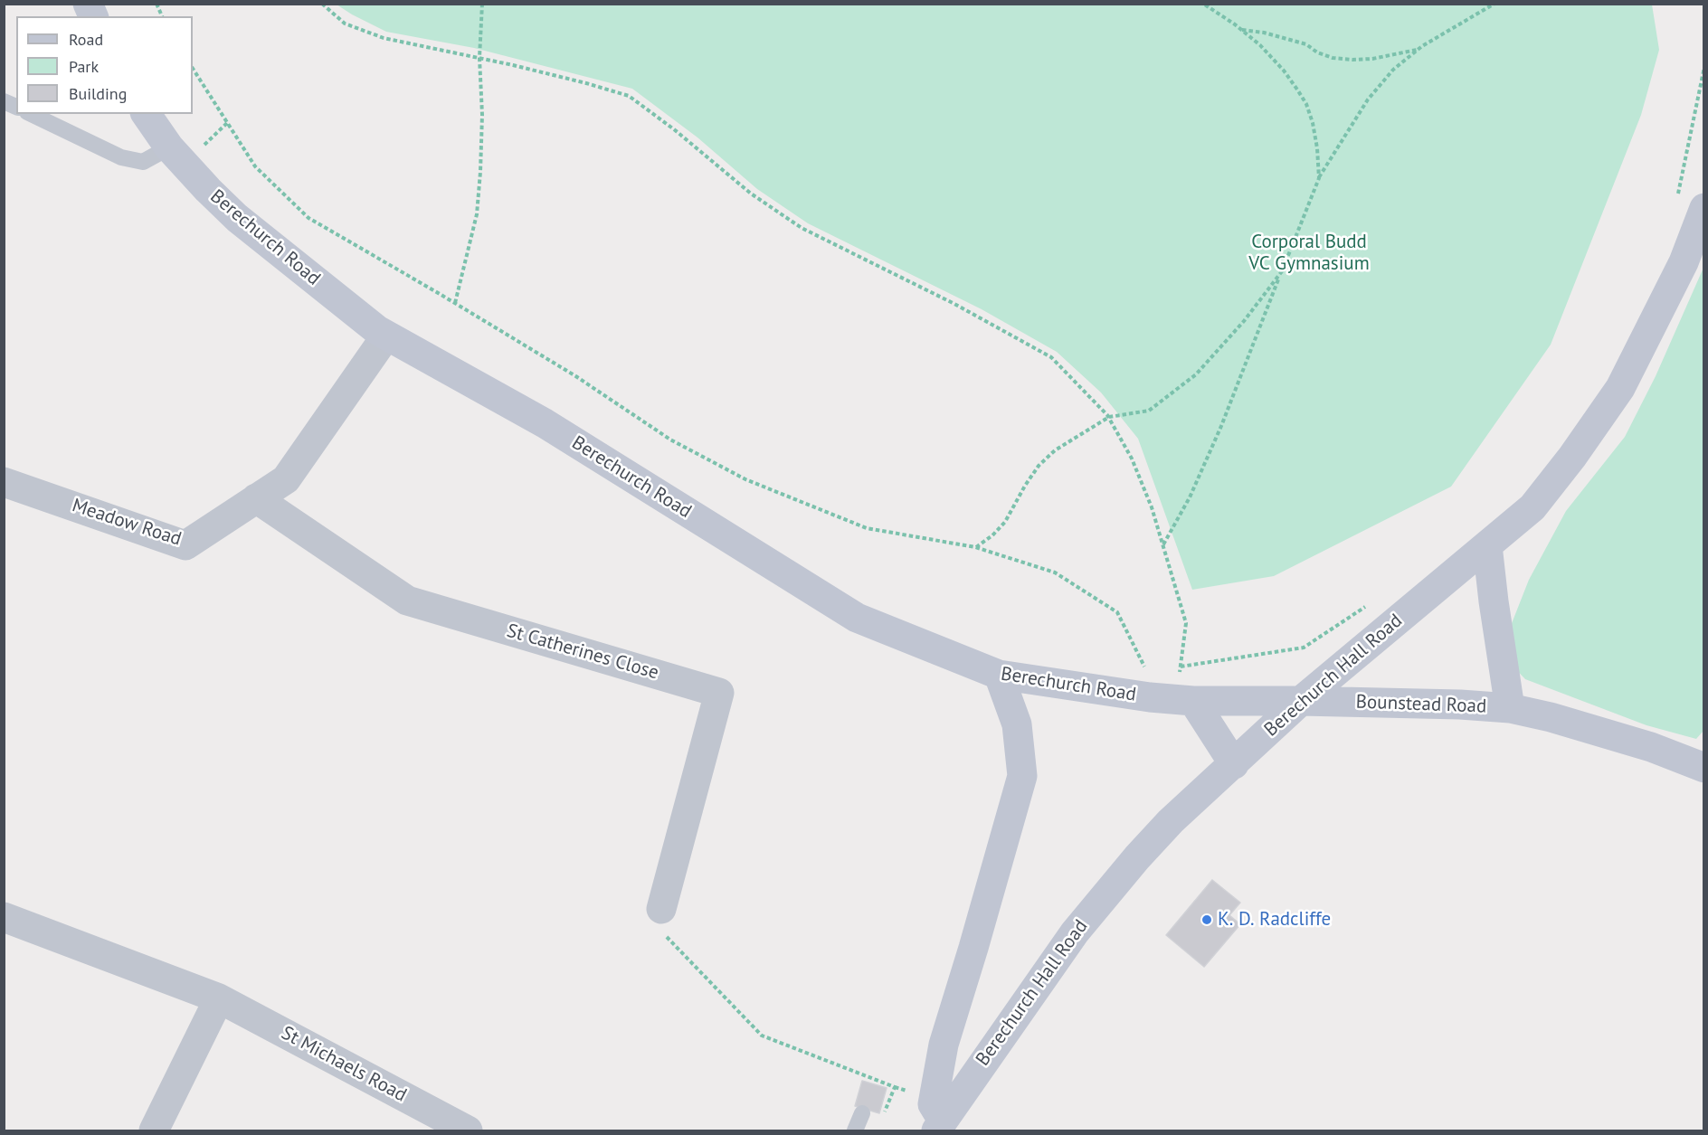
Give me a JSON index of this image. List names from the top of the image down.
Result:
{
  "streets": {
    "street": [
      "Berechurch Road",
      "Meadow Road",
      "St Catherines Close",
      "Berechurch Hall Road",
      "Bounstead Road",
      "St Michaels Road"
    ]
  },
  "crossings": [
    ["Berechurch Road", "Meadow Road"],
    ["Berechurch Road", "Berechurch Hall Road"],
    ["Berechurch Road", "Bounstead Road"],
    ["Meadow Road", "St Catherines Close"],
    ["Berechurch Hall Road", "Bounstead Road"]
  ],
  "parks": ["Corporal Budd VC Gymnasium"],
  "places": ["K. D. Radcliffe"],
  "legend": ["Road", "Park", "Building"]
}
